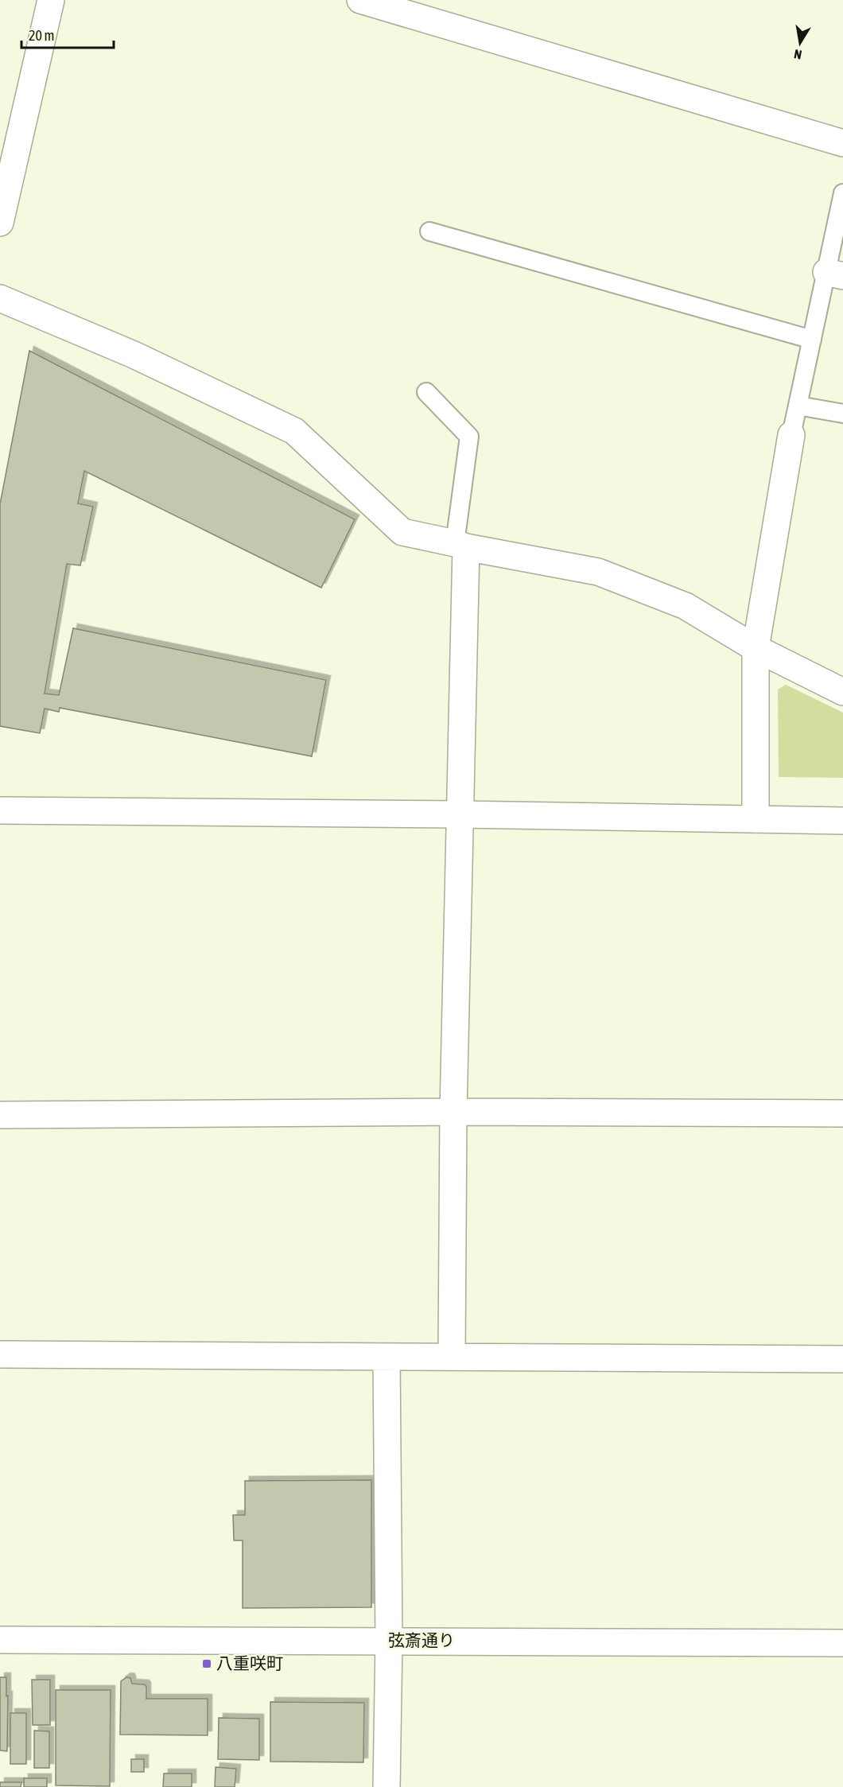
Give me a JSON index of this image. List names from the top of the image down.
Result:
{
  "streets": {
    "street": ["弦斎通り"]
  },
  "places": {
    "transit": ["八重咲町"]
  },
  "scale_bar": "20 m",
  "north": "bottom"
}
